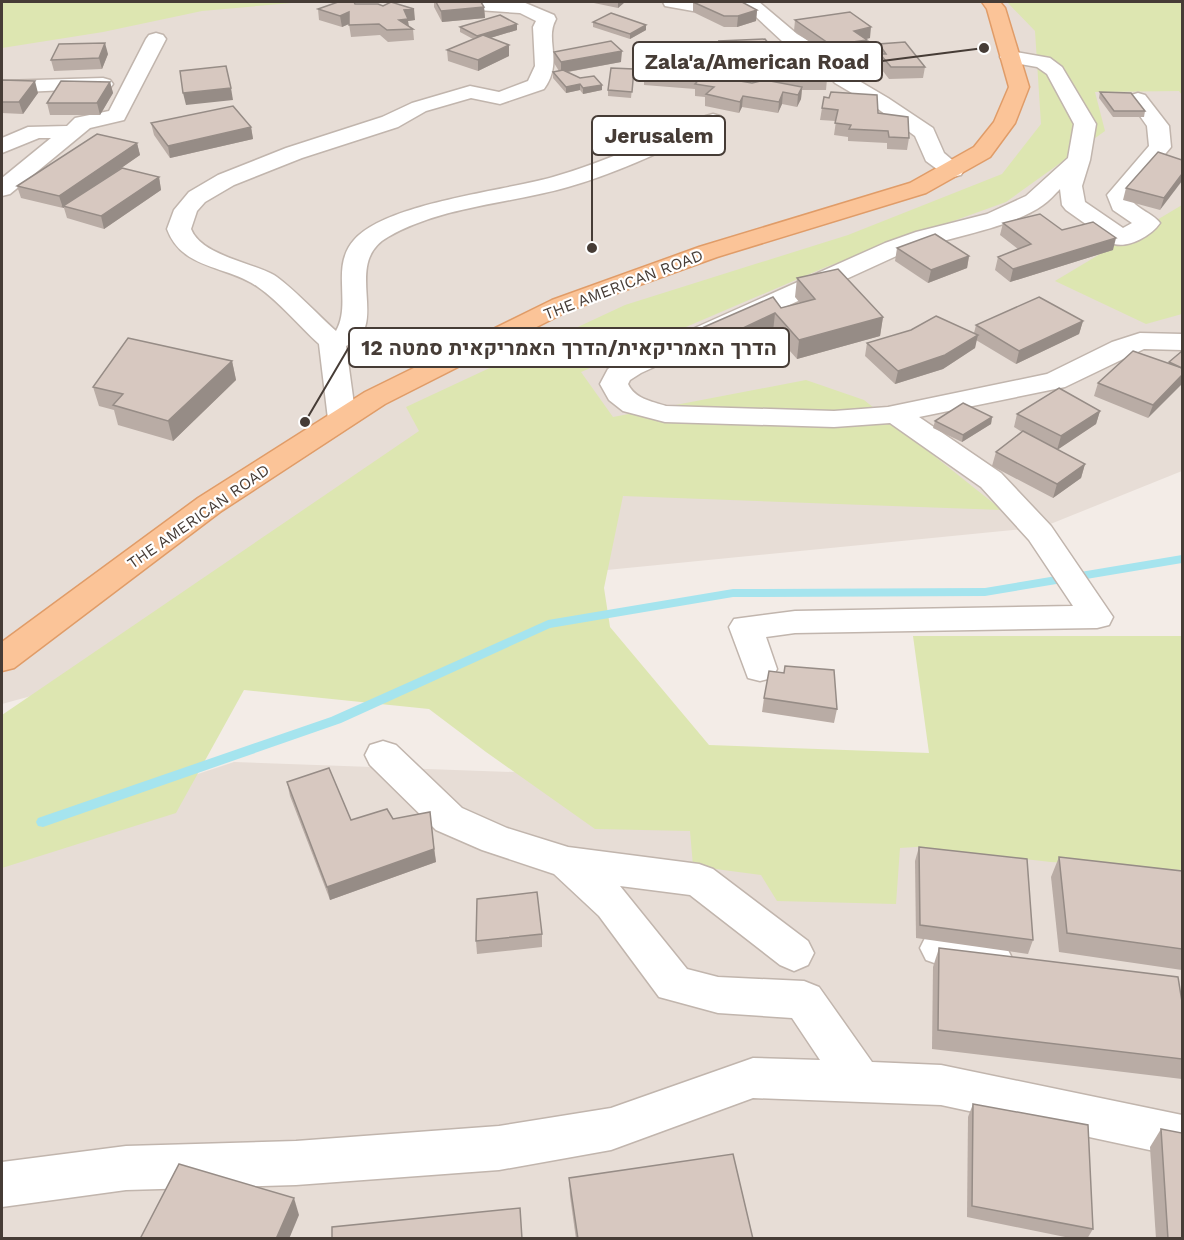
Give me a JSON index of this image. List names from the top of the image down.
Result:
{
  "streets": {
    "main road": ["THE AMERICAN ROAD"]
  },
  "places": ["Zala'a/American Road", "Jerusalem", "הדרך האמריקאית/הדרך האמריקאית סמטה 12"]
}
